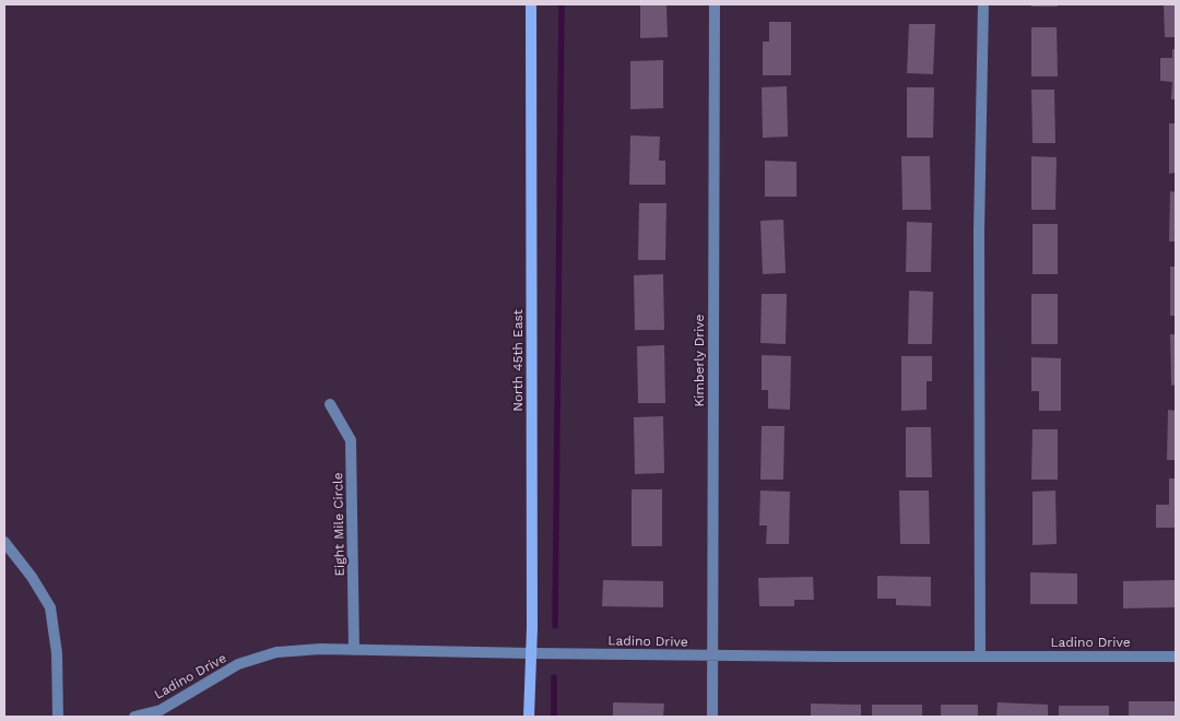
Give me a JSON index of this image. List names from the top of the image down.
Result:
{
  "streets": {
    "main road": ["North 45th East"],
    "street": ["Kimberly Drive", "Eight Mile Circle", "Ladino Drive"]
  },
  "crossings": [
    ["North 45th East", "Ladino Drive"],
    ["Kimberly Drive", "Ladino Drive"],
    ["Eight Mile Circle", "Ladino Drive"]
  ]
}
